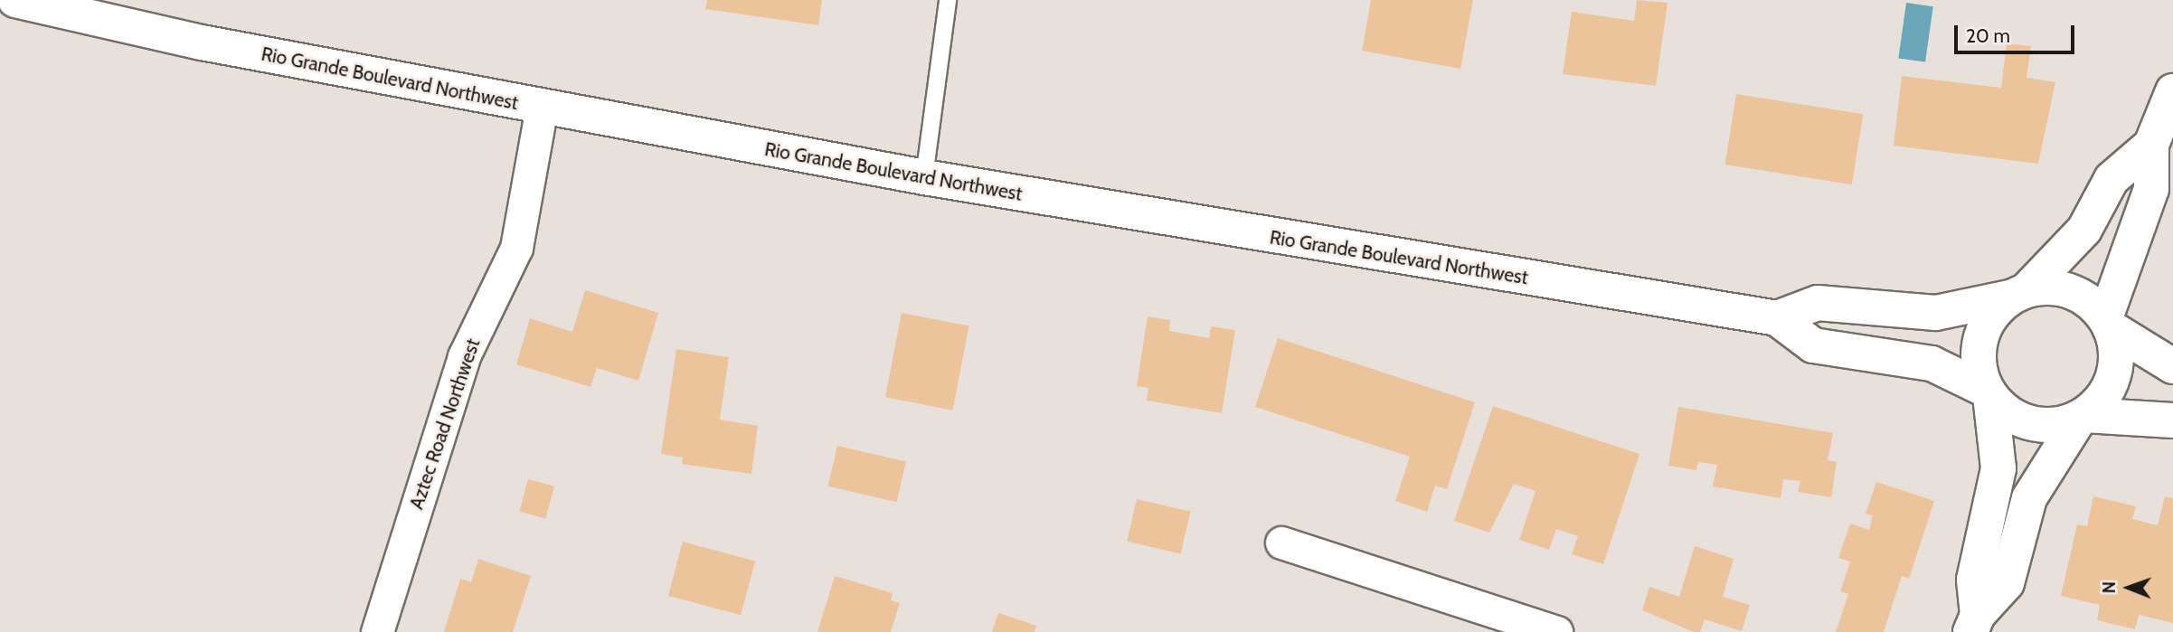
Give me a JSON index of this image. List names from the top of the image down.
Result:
{
  "streets": {
    "main road": ["Rio Grande Boulevard Northwest"],
    "street": ["Aztec Road Northwest"]
  },
  "crossings": [
    ["Rio Grande Boulevard Northwest", "Aztec Road Northwest"]
  ],
  "scale_bar": "20 m",
  "north": "left"
}
